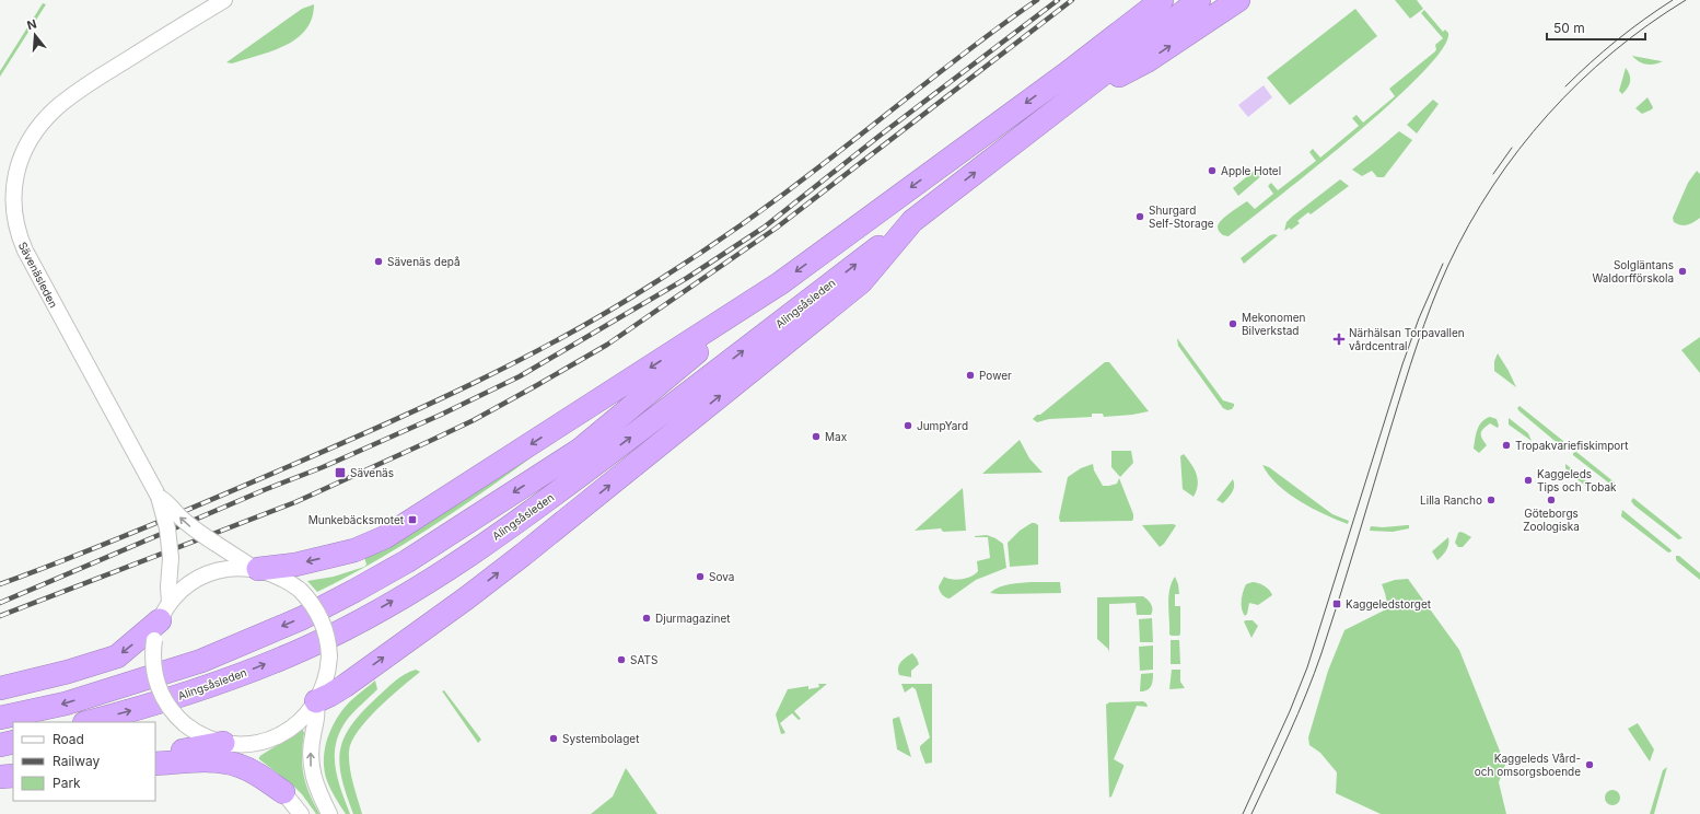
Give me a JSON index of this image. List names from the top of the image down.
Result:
{
  "streets": {
    "highway": ["Alingsåsleden"],
    "street": ["Sävenäsleden"]
  },
  "places": {
    "other": [
      "Apple Hotel",
      "Shurgard Self-Storage",
      "Sävenäs depå",
      "Solgläntans Waldorfförskola",
      "Mekonomen Bilverkstad",
      "Power",
      "JumpYard",
      "Max",
      "Tropakvariefiskimport",
      "Kaggeleds Tips och Tobak",
      "Lilla Rancho",
      "Göteborgs Zoologiska",
      "Sova",
      "Djurmagazinet",
      "SATS",
      "Systembolaget",
      "Kaggeleds Vård- och omsorgsboende"
    ],
    "health": ["Närhälsan Torpavallen vårdcentral"],
    "transit": ["Sävenäs", "Munkebäcksmotet", "Kaggeledstorget"]
  },
  "legend": ["Road", "Railway", "Park"],
  "scale_bar": "50 m",
  "north": "top"
}
